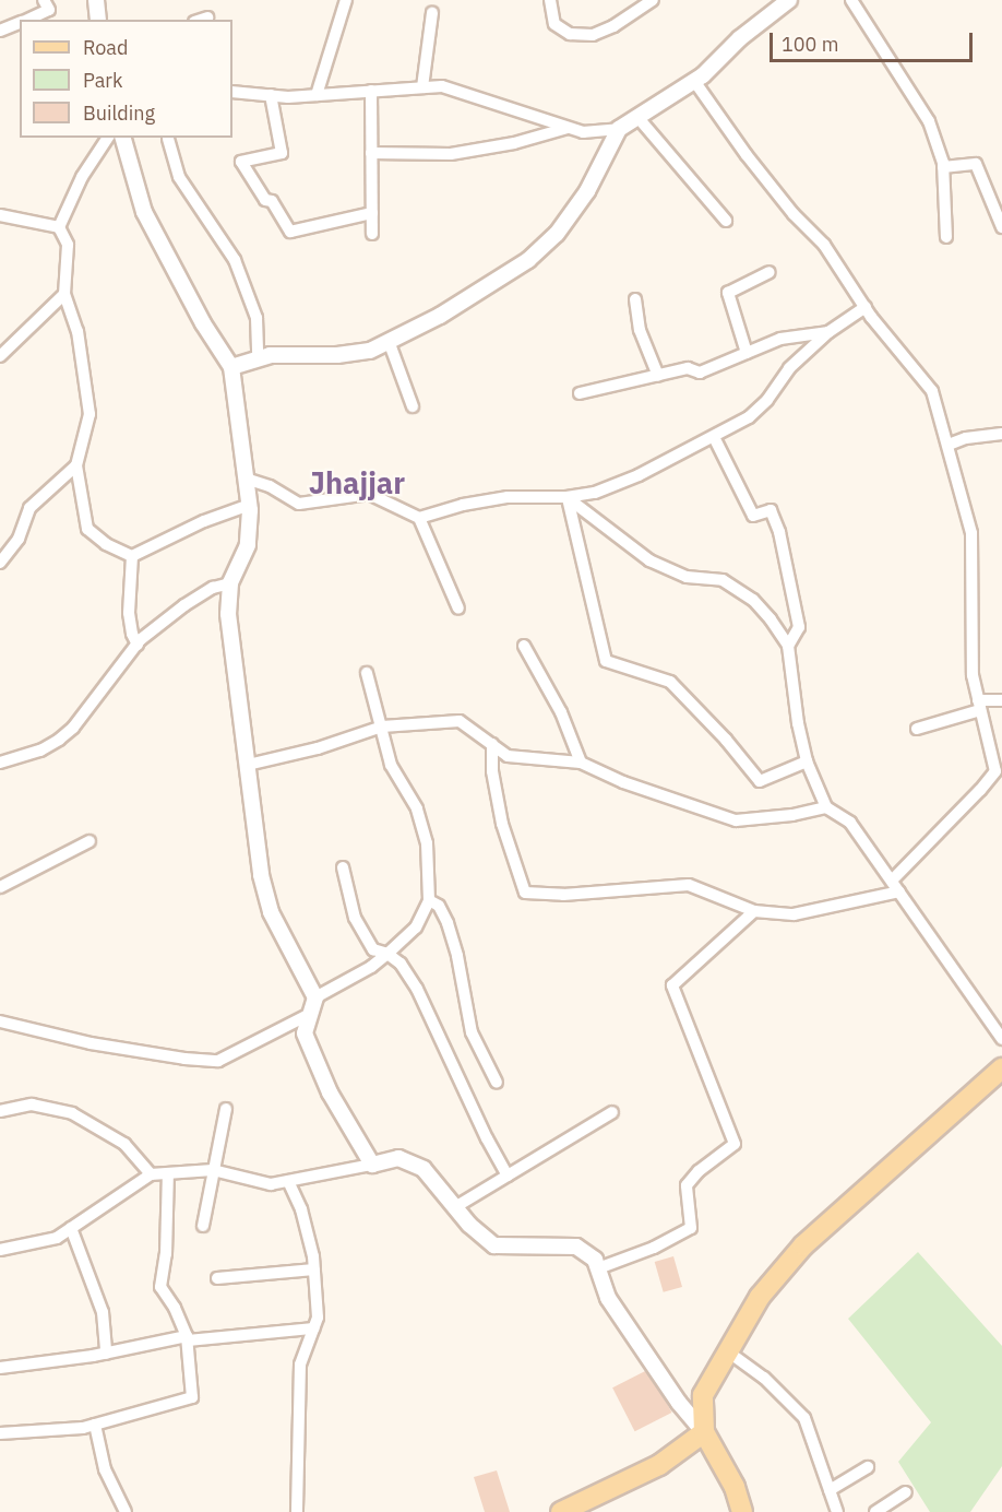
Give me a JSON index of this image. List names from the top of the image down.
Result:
{
  "districts": ["Jhajjar"],
  "legend": ["Road", "Park", "Building"],
  "scale_bar": "100 m"
}
